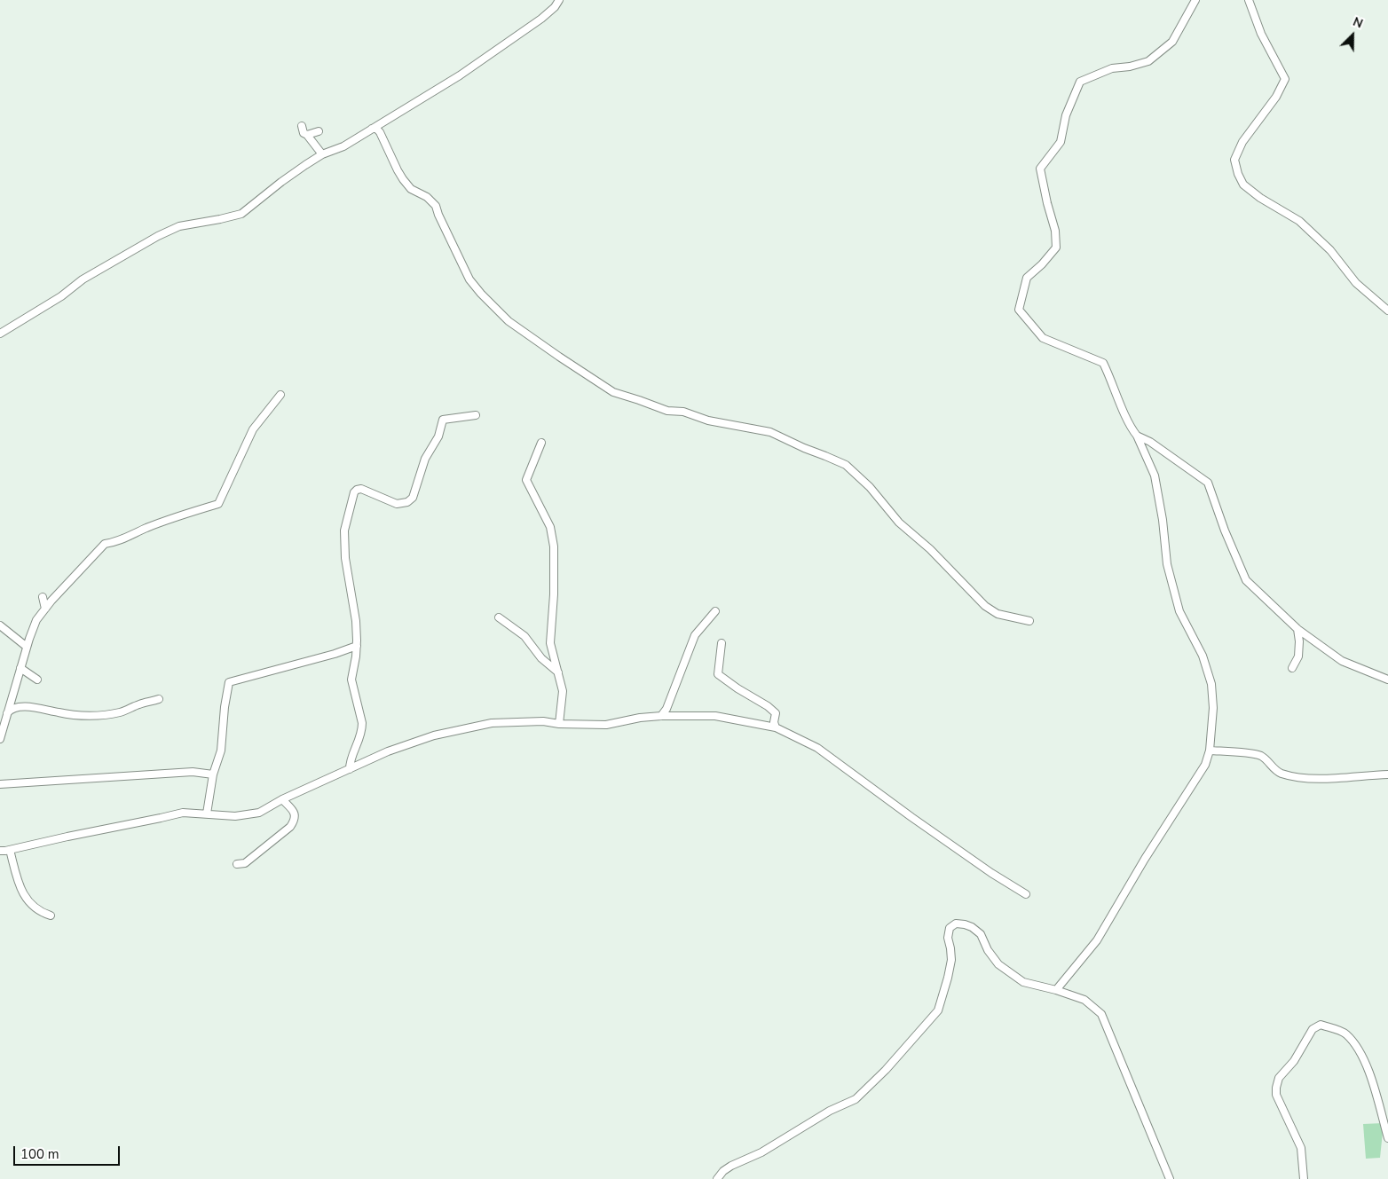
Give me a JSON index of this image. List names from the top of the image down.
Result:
{
  "scale_bar": "100 m",
  "north": "top right"
}
